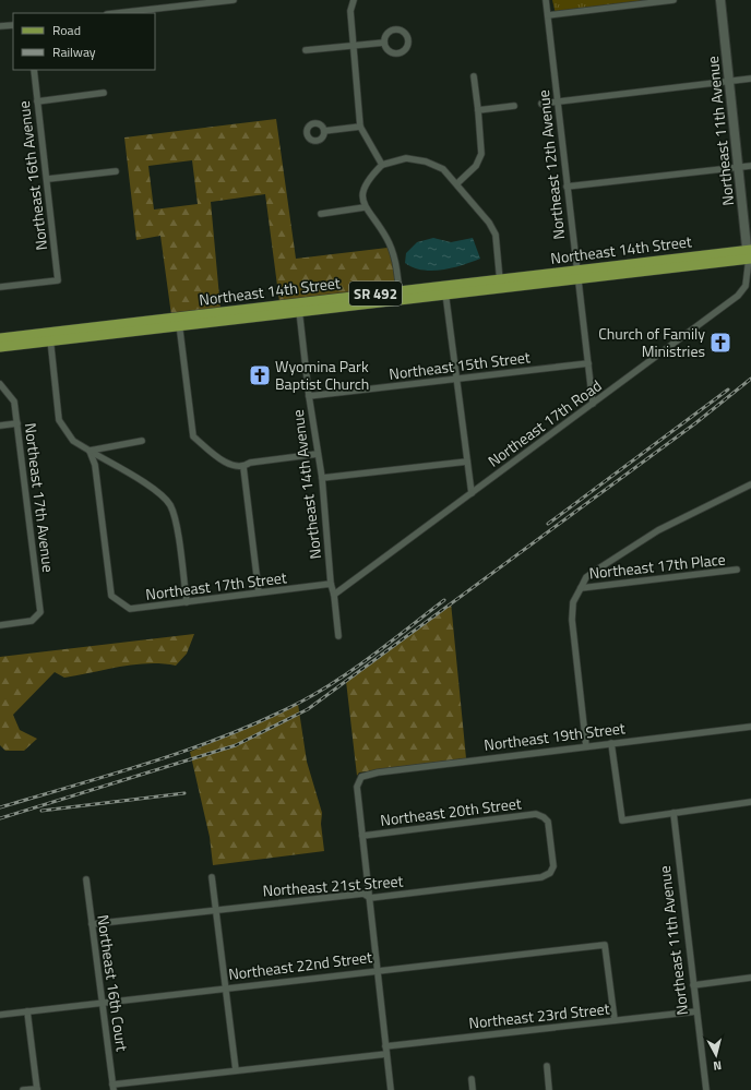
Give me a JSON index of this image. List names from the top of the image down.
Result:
{
  "streets": {
    "main road": ["Northeast 14th Street", "SR 492"],
    "street": [
      "Northeast 11th Avenue",
      "Northeast 12th Avenue",
      "Northeast 16th Avenue",
      "Northeast 15th Street",
      "Northeast 17th Road",
      "Northeast 14th Avenue",
      "Northeast 17th Avenue",
      "Northeast 17th Place",
      "Northeast 17th Street",
      "Northeast 19th Street",
      "Northeast 20th Street",
      "Northeast 21st Street",
      "Northeast 22nd Street",
      "Northeast 16th Court",
      "Northeast 23rd Street"
    ]
  },
  "crossings": [
    ["Northeast 11th Avenue", "Northeast 14th Street"],
    ["Northeast 11th Avenue", "Northeast 17th Road"],
    ["Northeast 11th Avenue", "Northeast 23rd Street"],
    ["Northeast 12th Avenue", "Northeast 14th Street"],
    ["Northeast 12th Avenue", "Northeast 15th Street"],
    ["Northeast 12th Avenue", "Northeast 17th Road"],
    ["Northeast 14th Street", "Northeast 17th Road"],
    ["Northeast 14th Street", "Northeast 14th Avenue"],
    ["Northeast 15th Street", "Northeast 14th Avenue"],
    ["Northeast 14th Avenue", "Northeast 17th Street"],
    ["Northeast 19th Street", "Northeast 20th Street"],
    ["Northeast 20th Street", "Northeast 21st Street"],
    ["Northeast 21st Street", "Northeast 16th Court"],
    ["Northeast 22nd Street", "Northeast 16th Court"],
    ["Northeast 22nd Street", "Northeast 23rd Street"]
  ],
  "places": {
    "church": ["Church of Family Ministries", "Wyomina Park Baptist Church"]
  },
  "legend": ["Road", "Railway"],
  "north": "bottom"
}
